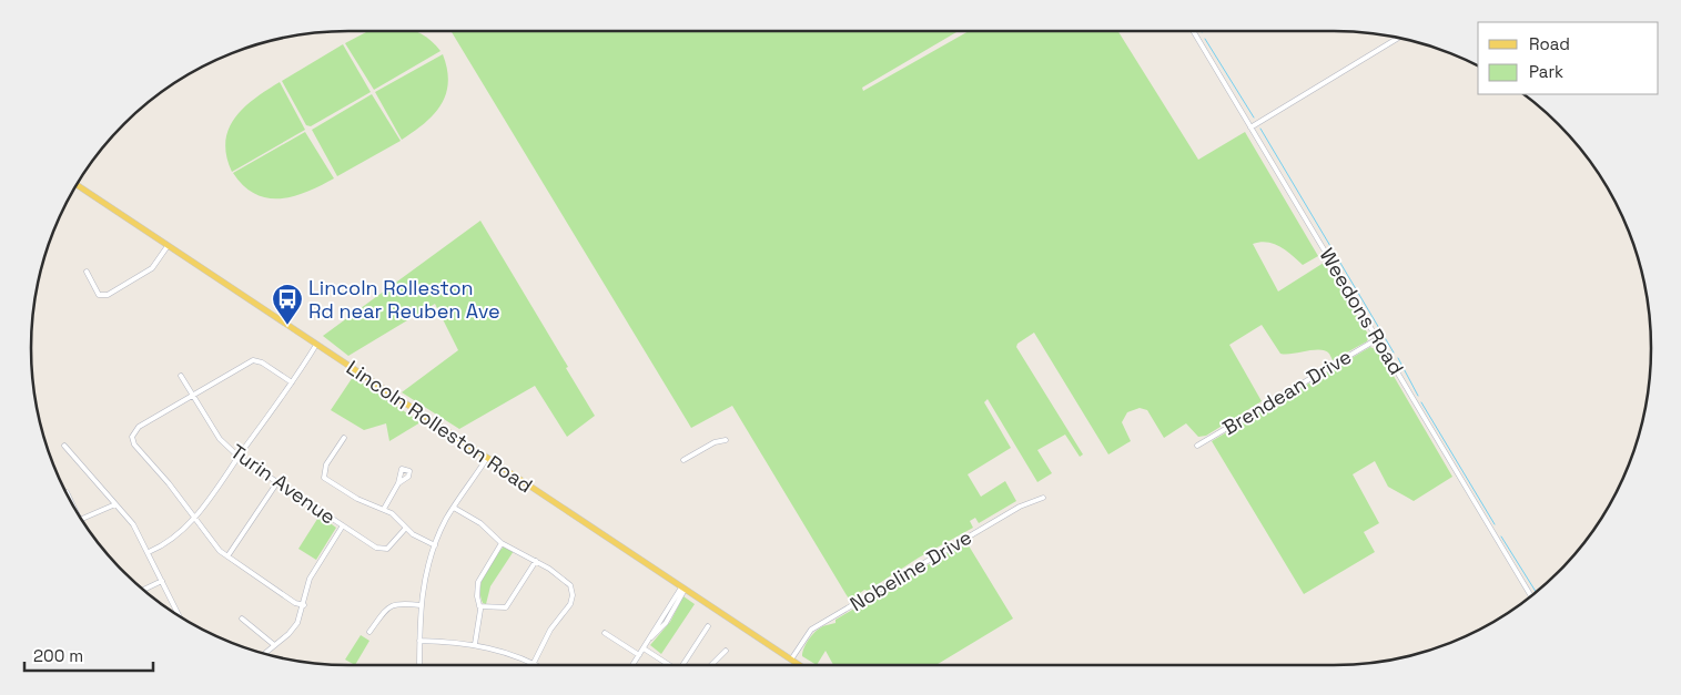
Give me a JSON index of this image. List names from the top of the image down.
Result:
{
  "streets": {
    "main road": ["Lincoln Rolleston Road"],
    "street": [
      "Weedons Road",
      "Brendean Drive",
      "Turin Avenue",
      "Nobeline Drive"
    ]
  },
  "crossings": [
    ["Weedons Road", "Brendean Drive"],
    ["Lincoln Rolleston Road", "Nobeline Drive"]
  ],
  "places": {
    "bus stop": ["Lincoln Rolleston Rd near Reuben Ave"]
  },
  "legend": ["Road", "Park"],
  "scale_bar": "200 m"
}
